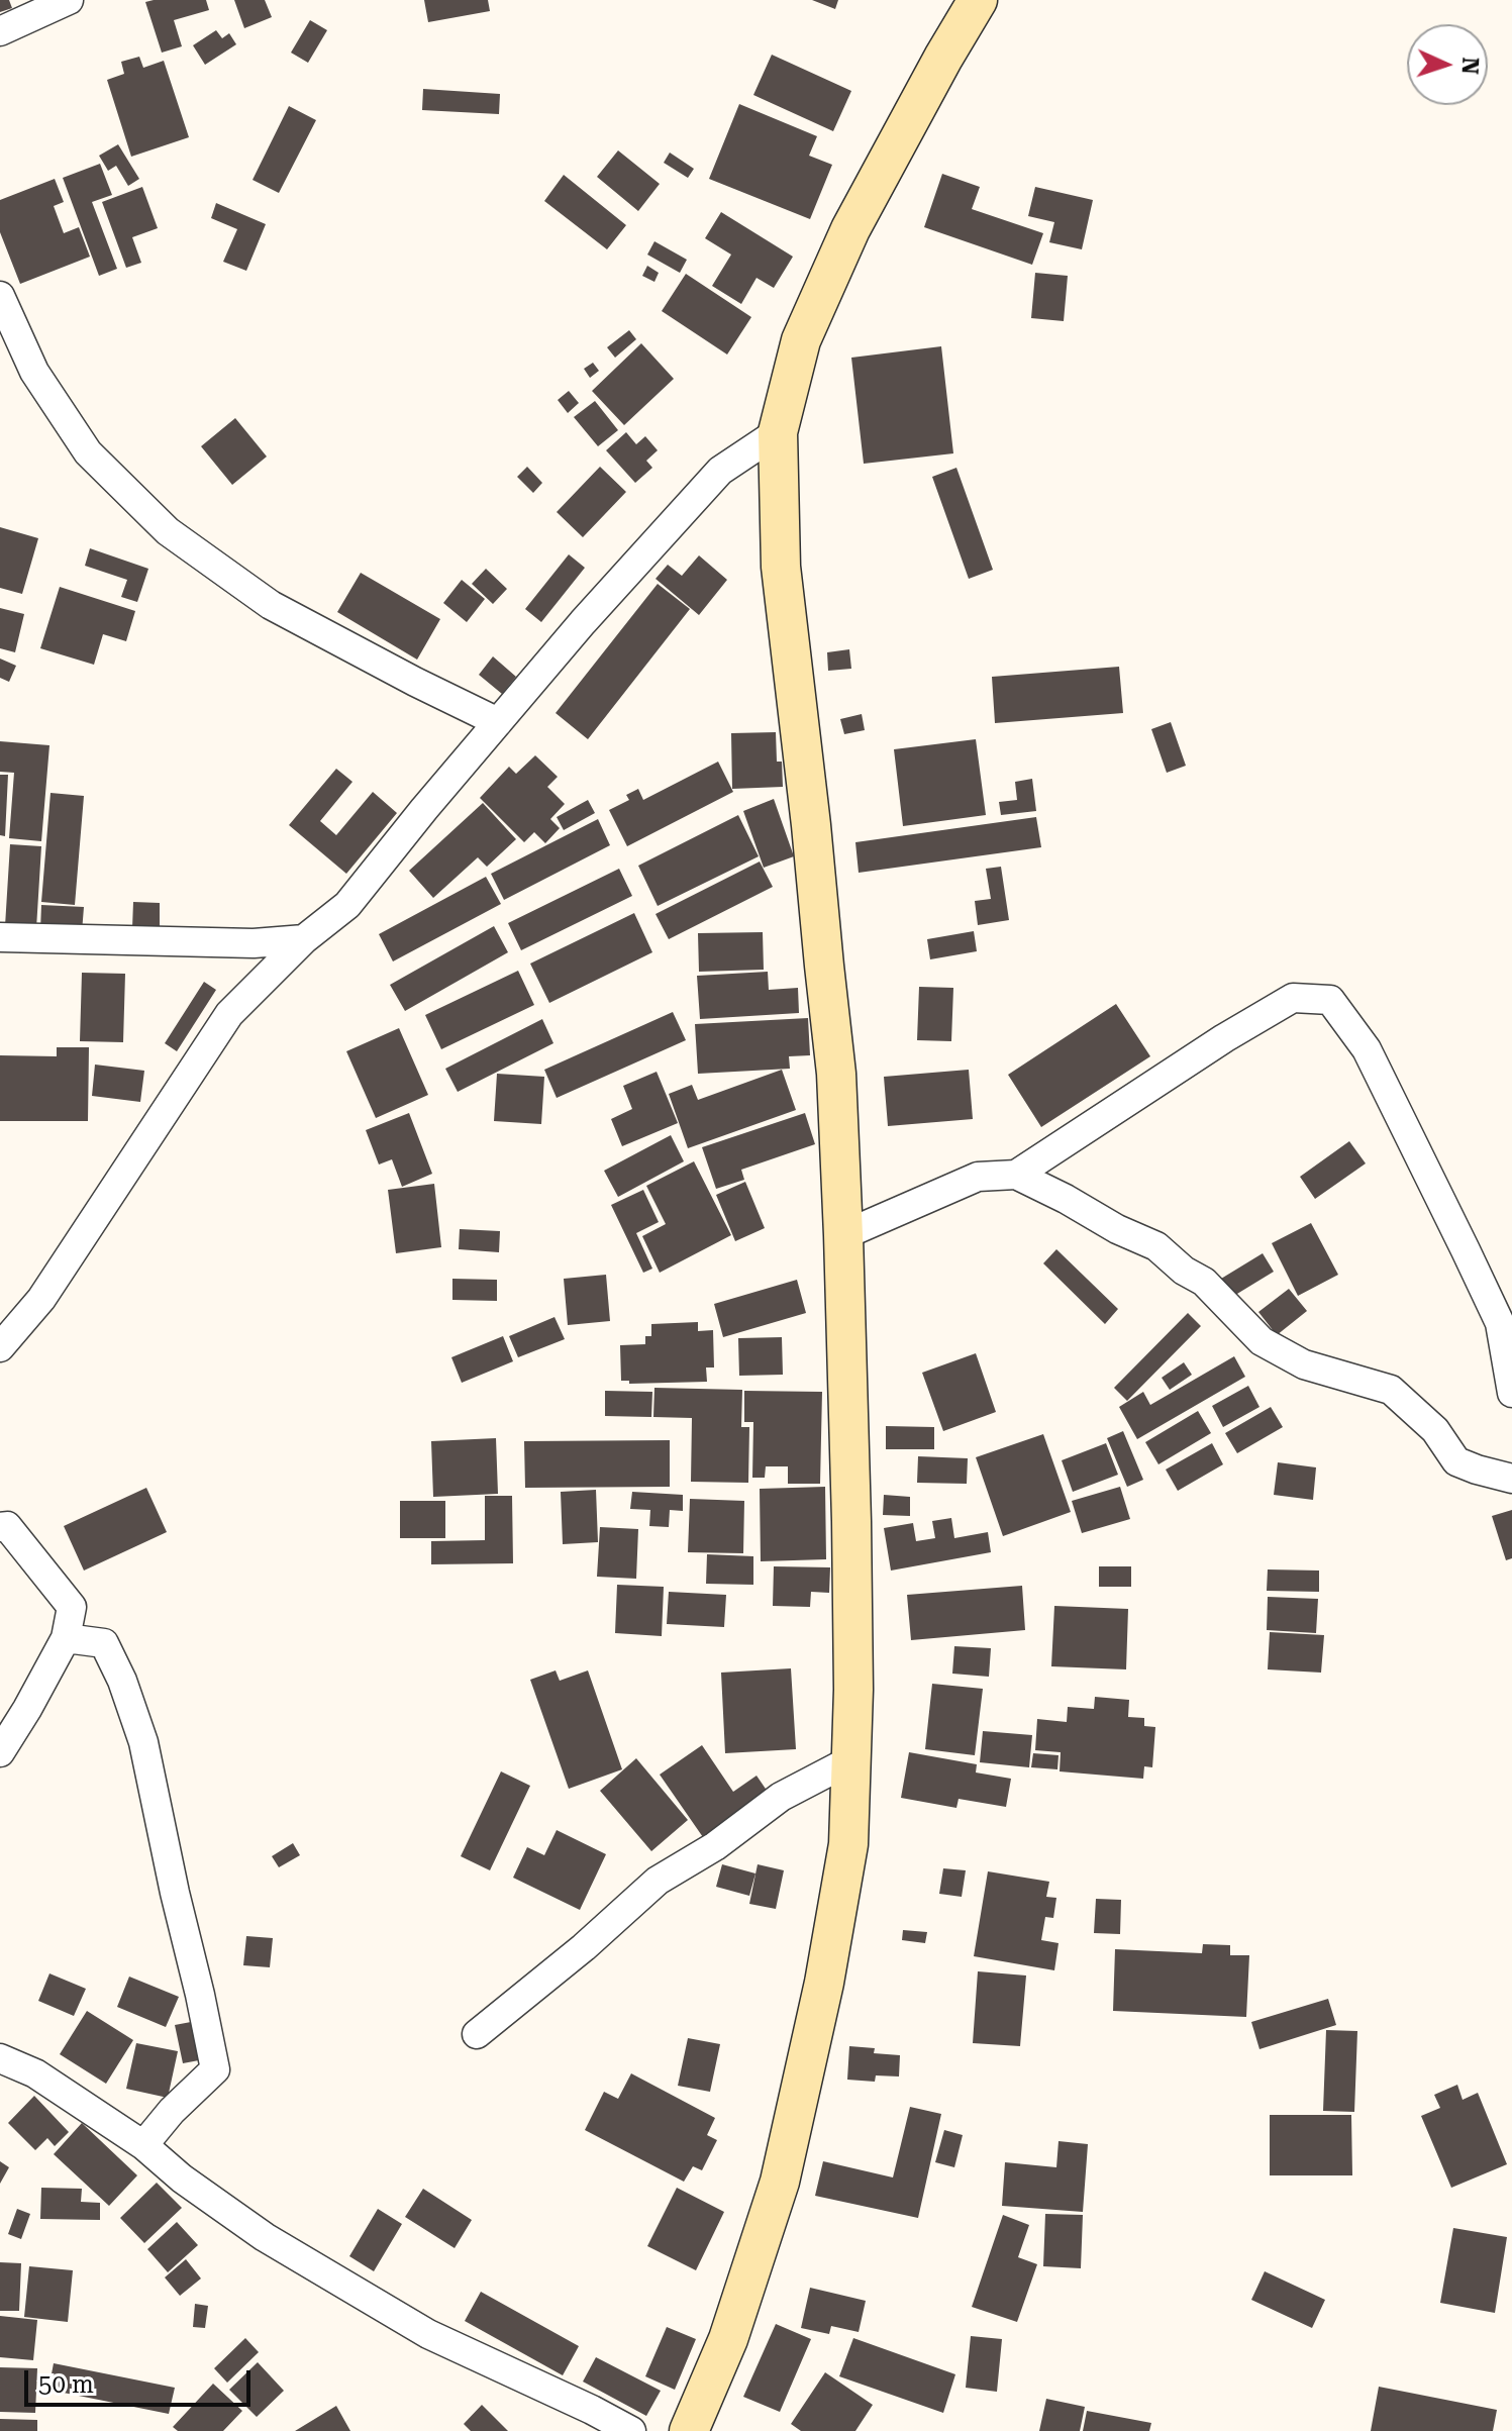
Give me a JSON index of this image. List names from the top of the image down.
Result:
{
  "scale_bar": "50 m",
  "north": "right"
}
